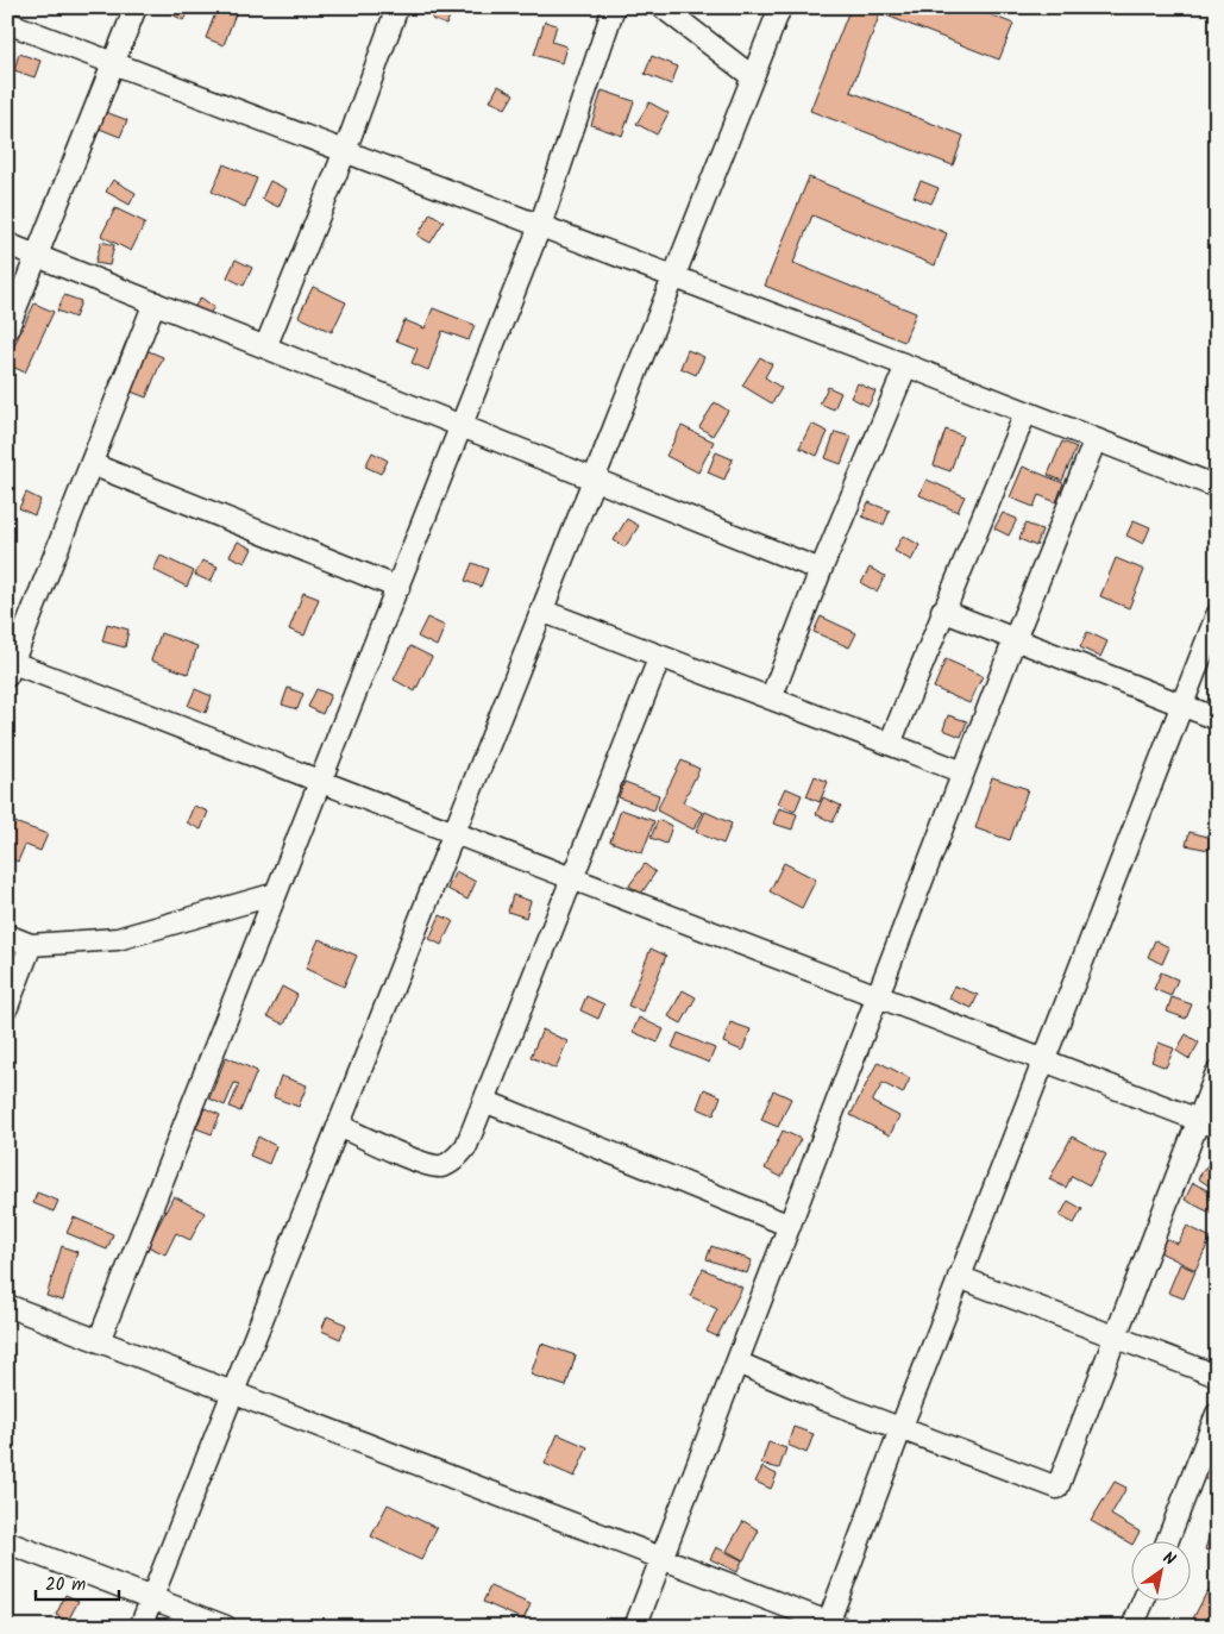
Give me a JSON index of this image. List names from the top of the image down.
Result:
{
  "scale_bar": "20 m",
  "north": "top right"
}
